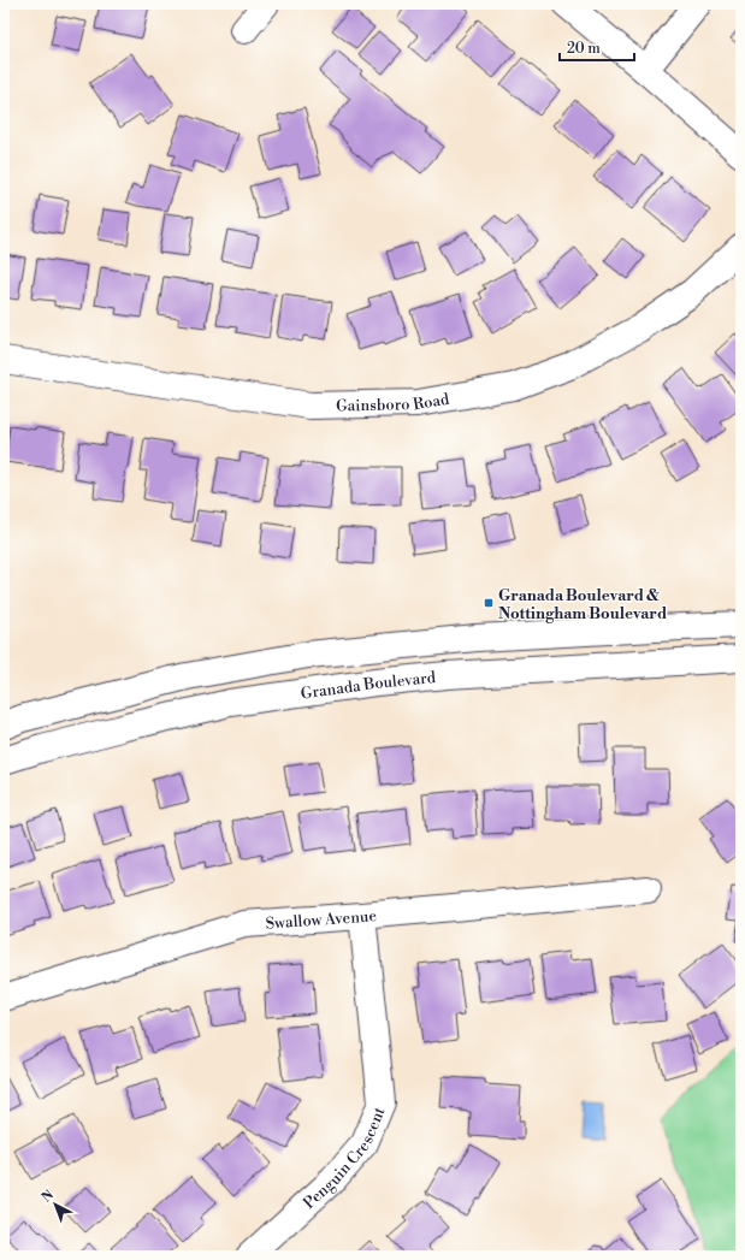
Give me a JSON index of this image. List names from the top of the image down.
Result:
{
  "streets": {
    "street": [
      "Gainsboro Road",
      "Granada Boulevard",
      "Swallow Avenue",
      "Penguin Crescent"
    ]
  },
  "crossings": [
    ["Swallow Avenue", "Penguin Crescent"]
  ],
  "places": {
    "transit": ["Granada Boulevard & Nottingham Boulevard"]
  },
  "scale_bar": "20 m",
  "north": "top left"
}
